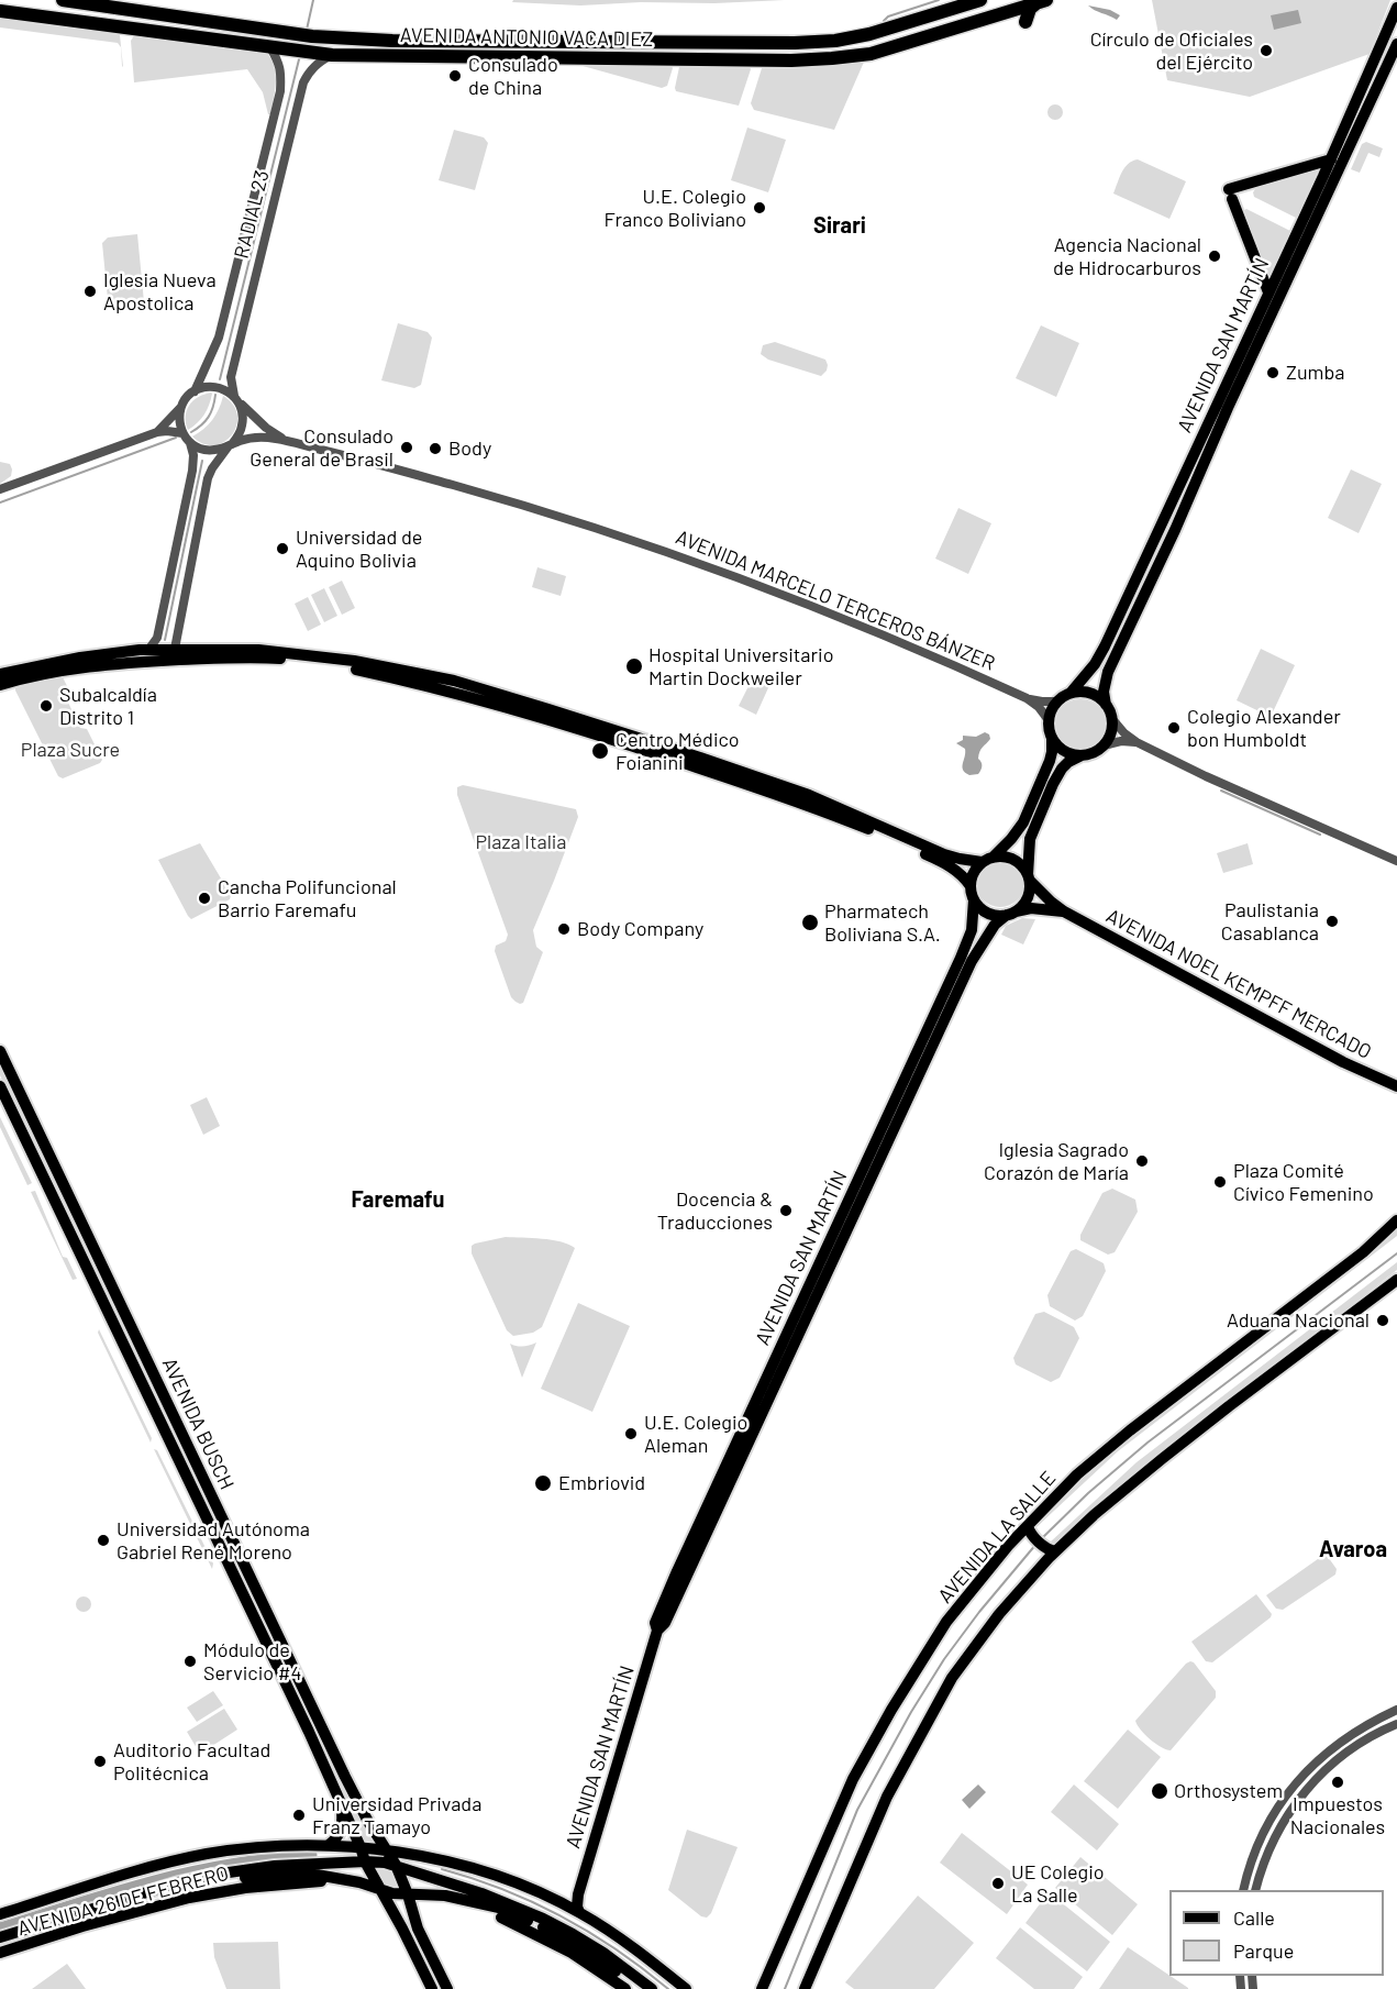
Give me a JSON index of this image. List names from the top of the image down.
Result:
{
  "streets": {
    "highway": ["AVENIDA ANTONIO VACA DIEZ"],
    "main road": [
      "AVENIDA SAN MARTÍN",
      "AVENIDA NOEL KEMPFF MERCADO",
      "AVENIDA BUSCH",
      "AVENIDA LA SALLE",
      "AVENIDA 26 DE FEBRERO"
    ],
    "street": ["RADIAL 23", "AVENIDA MARCELO TERCEROS BÁNZER"]
  },
  "crossings": [
    ["AVENIDA ANTONIO VACA DIEZ", "RADIAL 23"],
    ["RADIAL 23", "AVENIDA MARCELO TERCEROS BÁNZER"],
    ["AVENIDA SAN MARTÍN", "AVENIDA MARCELO TERCEROS BÁNZER"],
    ["AVENIDA SAN MARTÍN", "AVENIDA NOEL KEMPFF MERCADO"],
    ["AVENIDA SAN MARTÍN", "AVENIDA 26 DE FEBRERO"],
    ["AVENIDA BUSCH", "AVENIDA 26 DE FEBRERO"]
  ],
  "districts": ["Sirari", "Faremafu", "Avaroa"],
  "parks": ["Plaza Sucre", "Plaza Italia"],
  "places": [
    "Círculo de Oficiales del Ejército",
    "Consulado de China",
    "U.E. Colegio Franco Boliviano",
    "Agencia Nacional de Hidrocarburos",
    "Iglesia Nueva Apostolica",
    "Zumba",
    "Consulado General de Brasil",
    "Body",
    "Universidad de Aquino Bolivia",
    "Hospital Universitario Martin Dockweiler",
    "Subalcaldía Distrito 1",
    "Colegio Alexander bon Humboldt",
    "Centro Médico Foianini",
    "Cancha Polifuncional Barrio Faremafu",
    "Paulistania Casablanca",
    "Pharmatech Boliviana S.A.",
    "Body Company",
    "Iglesia Sagrado Corazón de María",
    "Plaza Comité Cívico Femenino",
    "Docencia & Traducciones",
    "Aduana Nacional",
    "U.E. Colegio Aleman",
    "Embriovid",
    "Universidad Autónoma Gabriel René Moreno",
    "Módulo de Servicio #4",
    "Auditorio Facultad Politécnica",
    "Impuestos Nacionales",
    "Orthosystem",
    "Universidad Privada Franz Tamayo",
    "UE Colegio La Salle"
  ],
  "legend": ["Calle", "Parque"]
}
